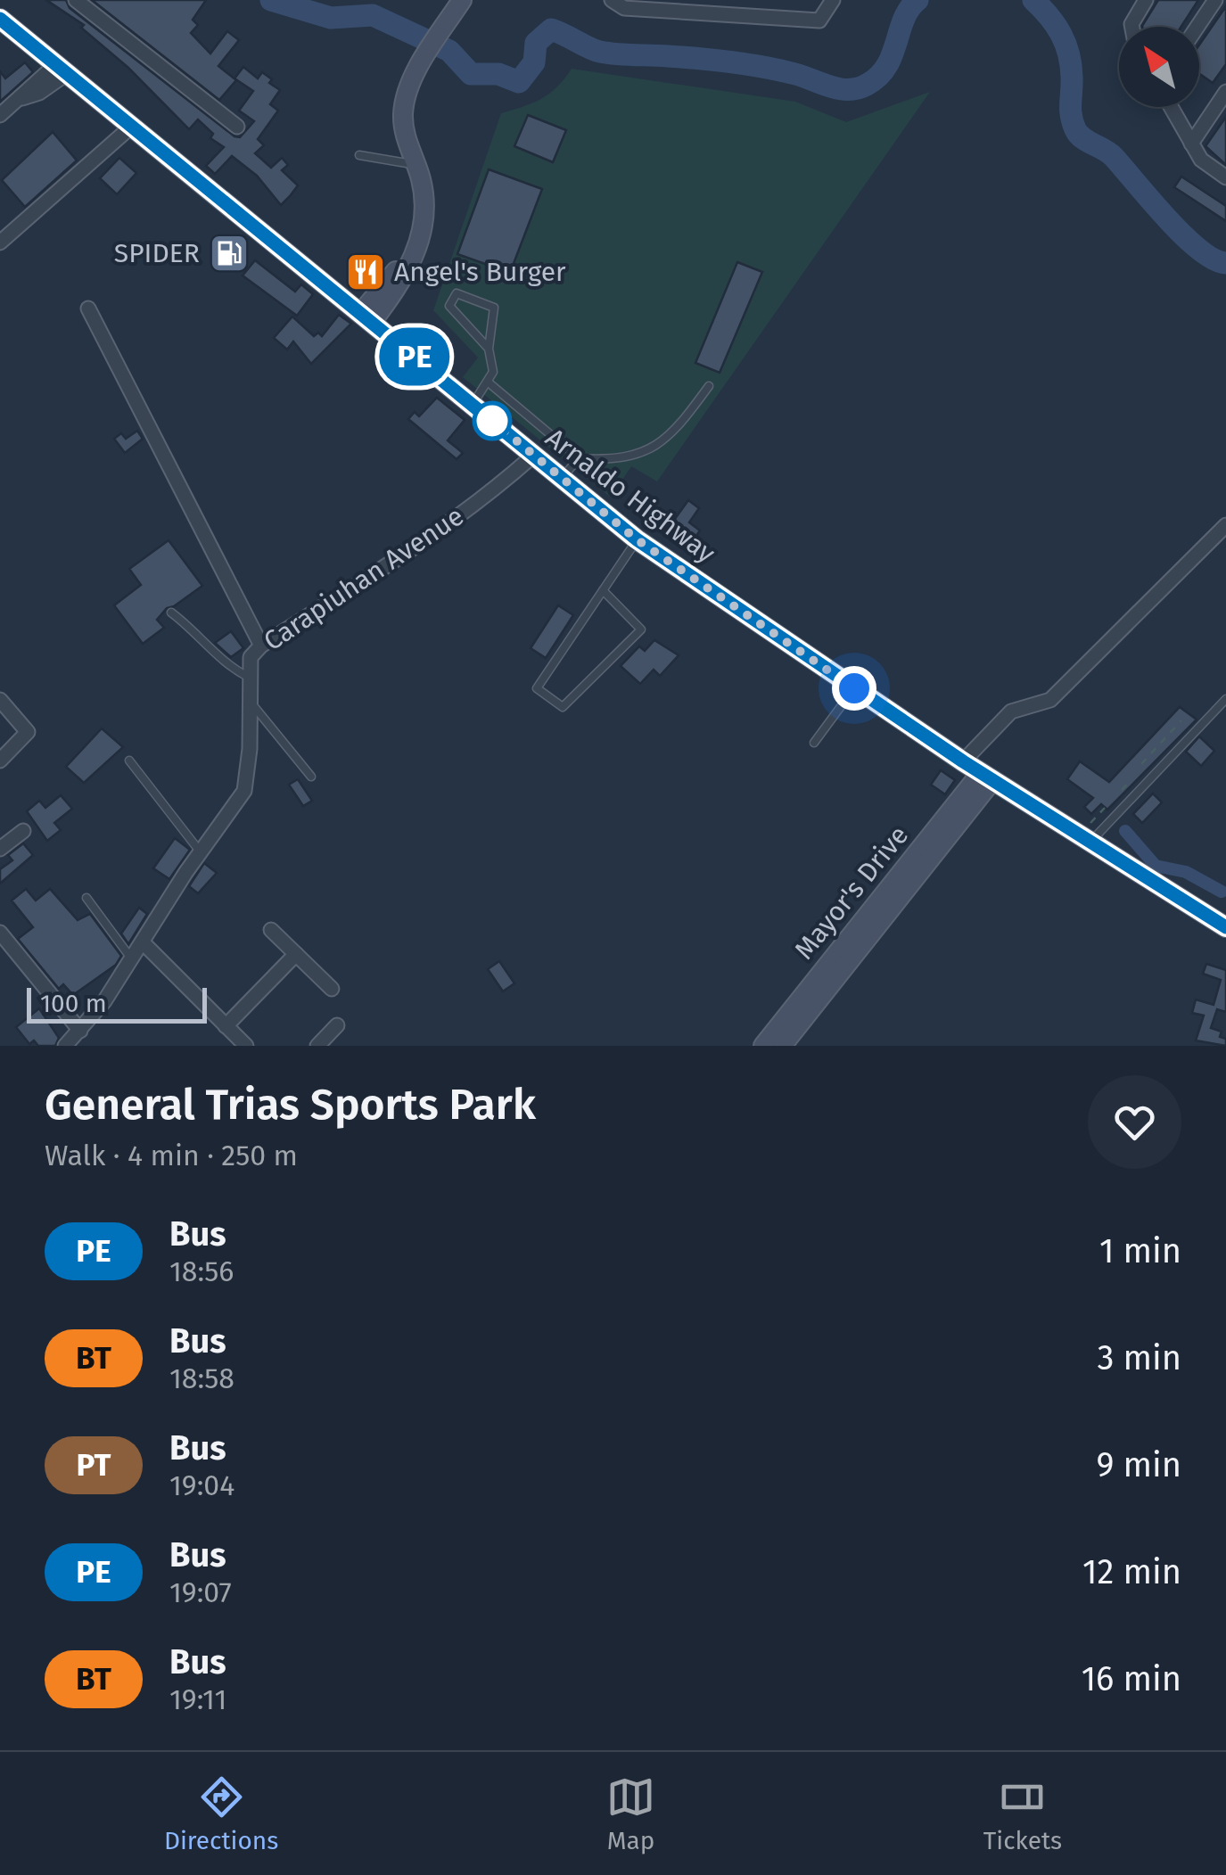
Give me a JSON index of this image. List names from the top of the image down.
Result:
{
  "streets": {
    "main road": ["Arnaldo Highway", "Mayor's Drive"],
    "street": ["Carapiuhan Avenue"]
  },
  "crossings": [
    ["Arnaldo Highway", "Carapiuhan Avenue"],
    ["Arnaldo Highway", "Mayor's Drive"]
  ],
  "places": {
    "fuel station": ["SPIDER"],
    "restaurant": ["Angel's Burger"]
  },
  "lines": ["bus line PE"],
  "scale_bar": "100 m",
  "north": "top left",
  "page": {
    "on_map": "PE",
    "scale": "100 m",
    "heading": ["General Trias Sports Park", "Walk · 4 min · 250 m"],
    "list": [
      {
        "mark": "PE",
        "name": "Bus",
        "note": "18:56",
        "value": "1 min"
      },
      {
        "mark": "BT",
        "name": "Bus",
        "note": "18:58",
        "value": "3 min"
      },
      {
        "mark": "PT",
        "name": "Bus",
        "note": "19:04",
        "value": "9 min"
      },
      {
        "mark": "PE",
        "name": "Bus",
        "note": "19:07",
        "value": "12 min"
      },
      {
        "mark": "BT",
        "name": "Bus",
        "note": "19:11",
        "value": "16 min"
      }
    ],
    "tabs": ["Directions", "Map", "Tickets"]
  }
}
